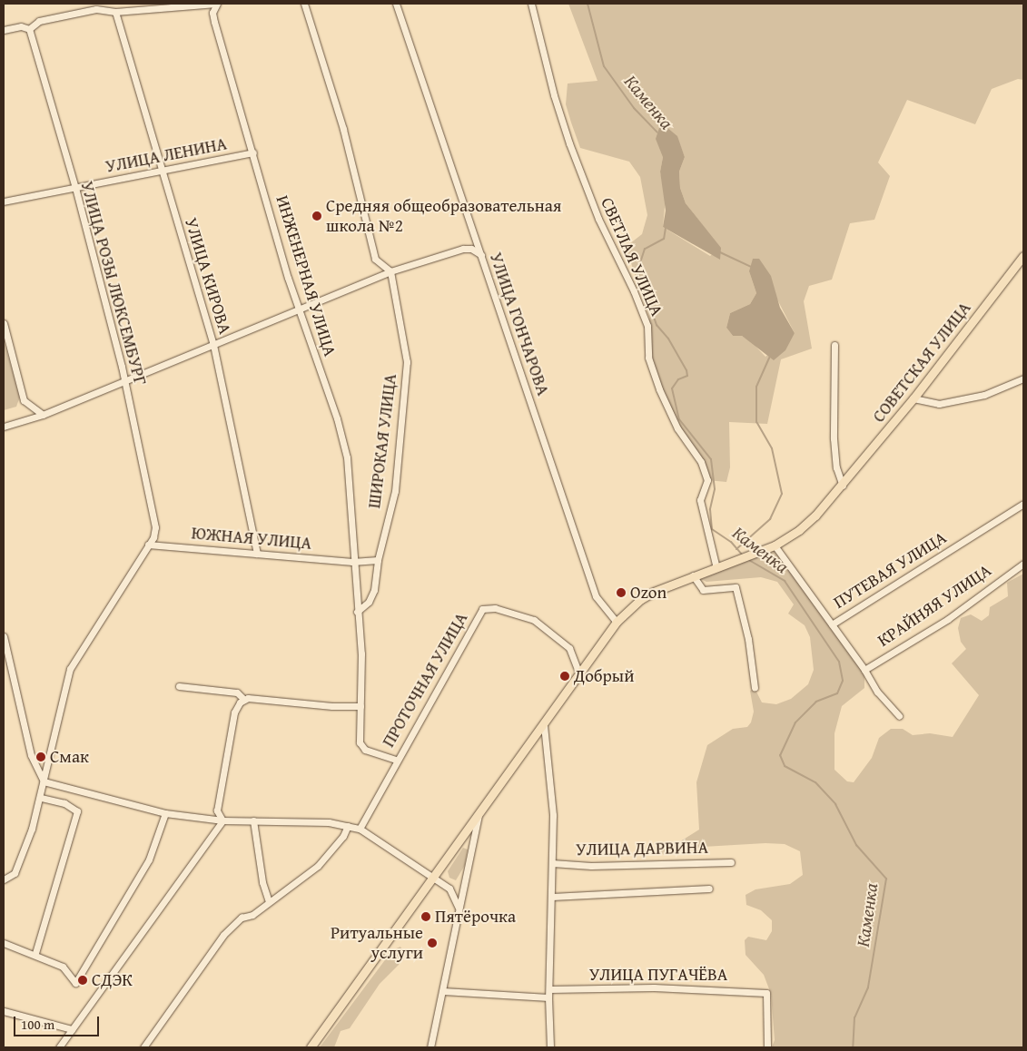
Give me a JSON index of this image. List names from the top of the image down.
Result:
{
  "streets": {
    "main road": ["СОВЕТСКАЯ УЛИЦА"],
    "street": [
      "УЛИЦА ЛЕНИНА",
      "СВЕТЛАЯ УЛИЦА",
      "УЛИЦА КИРОВА",
      "ИНЖЕНЕРНАЯ УЛИЦА",
      "УЛИЦА РОЗЫ ЛЮКСЕМБУРГ",
      "УЛИЦА ГОНЧАРОВА",
      "ШИРОКАЯ УЛИЦА",
      "ЮЖНАЯ УЛИЦА",
      "ПУТЕВАЯ УЛИЦА",
      "КРАЙНЯЯ УЛИЦА",
      "ПРОТОЧНАЯ УЛИЦА",
      "УЛИЦА ДАРВИНА",
      "УЛИЦА ПУГАЧЁВА"
    ]
  },
  "crossings": [
    ["УЛИЦА ЛЕНИНА", "УЛИЦА КИРОВА"],
    ["УЛИЦА ЛЕНИНА", "ИНЖЕНЕРНАЯ УЛИЦА"],
    ["УЛИЦА ЛЕНИНА", "УЛИЦА РОЗЫ ЛЮКСЕМБУРГ"],
    ["СВЕТЛАЯ УЛИЦА", "СОВЕТСКАЯ УЛИЦА"],
    ["УЛИЦА КИРОВА", "ЮЖНАЯ УЛИЦА"],
    ["ИНЖЕНЕРНАЯ УЛИЦА", "ЮЖНАЯ УЛИЦА"],
    ["УЛИЦА РОЗЫ ЛЮКСЕМБУРГ", "ЮЖНАЯ УЛИЦА"],
    ["УЛИЦА ГОНЧАРОВА", "СОВЕТСКАЯ УЛИЦА"],
    ["СОВЕТСКАЯ УЛИЦА", "ПУТЕВАЯ УЛИЦА"],
    ["СОВЕТСКАЯ УЛИЦА", "ПРОТОЧНАЯ УЛИЦА"],
    ["СОВЕТСКАЯ УЛИЦА", "УЛИЦА ДАРВИНА"],
    ["УЛИЦА ДАРВИНА", "УЛИЦА ПУГАЧЁВА"]
  ],
  "water": ["Каменка"],
  "places": [
    "Средняя общеобразовательная школа №2",
    "Ozon",
    "Добрый",
    "Смак",
    "Пятёрочка",
    "Ритуальные услуги",
    "СДЭК"
  ],
  "scale_bar": "100 m"
}
